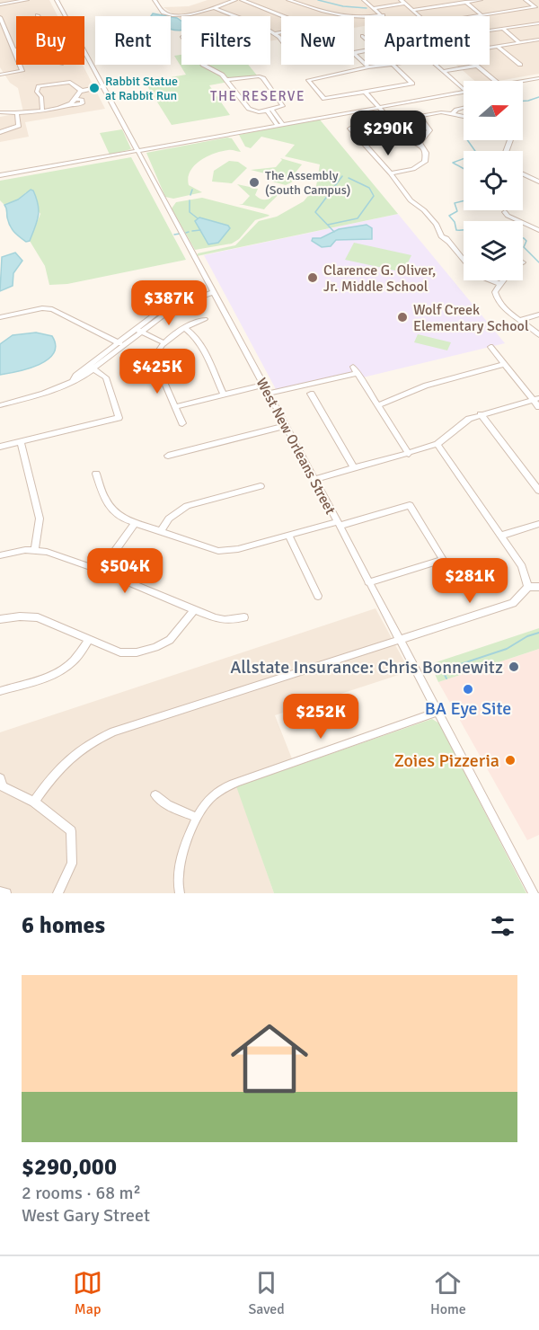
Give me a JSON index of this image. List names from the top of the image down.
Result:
{
  "streets": {
    "street": ["West New Orleans Street"]
  },
  "districts": ["THE RESERVE"],
  "places": [
    "Rabbit Statue at Rabbit Run",
    "The Assembly (South Campus)",
    "Clarence G. Oliver, Jr. Middle School",
    "Wolf Creek Elementary School",
    "Allstate Insurance: Chris Bonnewitz",
    "BA Eye Site",
    "Zoies Pizzeria"
  ],
  "north": "right",
  "page": {
    "chip": [
      "Buy",
      "Rent",
      "Filters",
      "New",
      "Apartment"
    ],
    "price": [
      "$290K",
      "$387K",
      "$425K",
      "$504K",
      "$281K",
      "$252K"
    ],
    "heading": "6 homes",
    "list": [
      {
        "name": "$290,000",
        "note": "2 rooms · 68 m² · West Gary Street"
      }
    ],
    "tabs": ["Map", "Saved", "Home"]
  }
}
